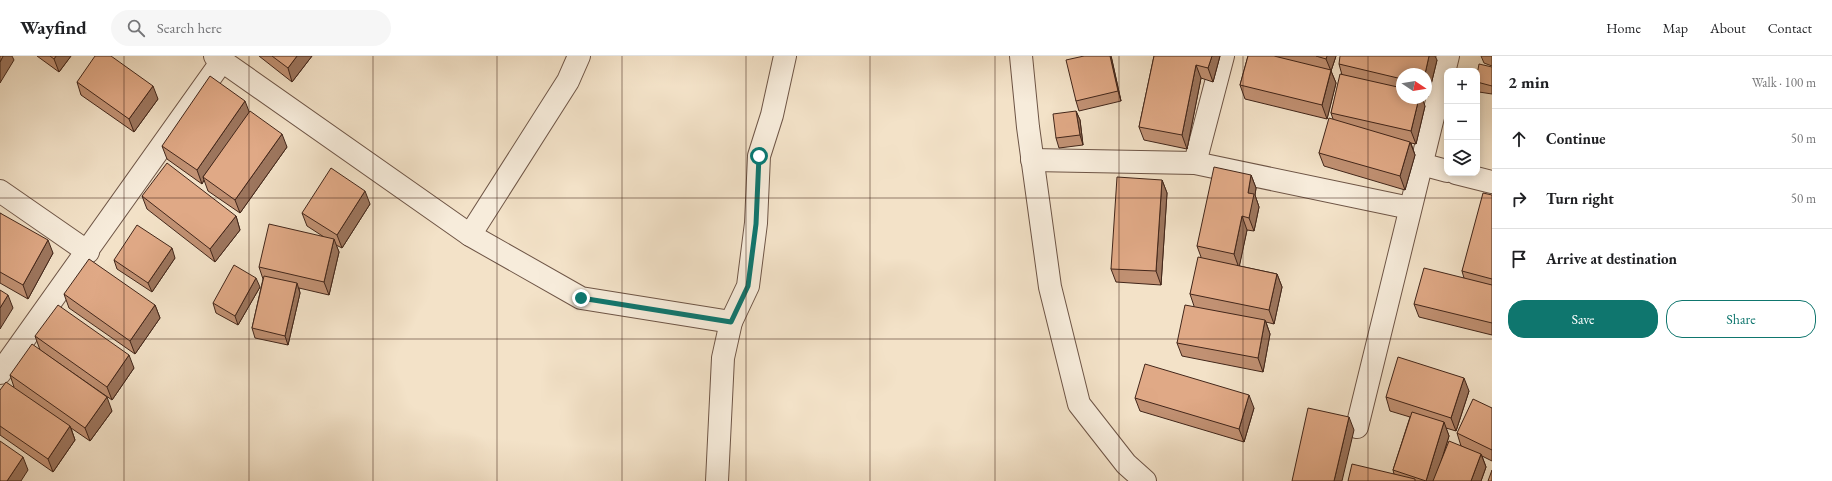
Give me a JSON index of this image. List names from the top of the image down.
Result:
{
  "north": "right",
  "page": {
    "header": "Wayfind",
    "search": "Search here",
    "nav": [
      "Home",
      "Map",
      "About",
      "Contact"
    ],
    "heading": ["2 min", "Walk · 100 m"],
    "map_buttons": ["+", "−"],
    "list": [
      ["Continue", "50 m"],
      ["Turn right", "50 m"],
      "Arrive at destination"
    ],
    "buttons": ["Save", "Share"]
  }
}
